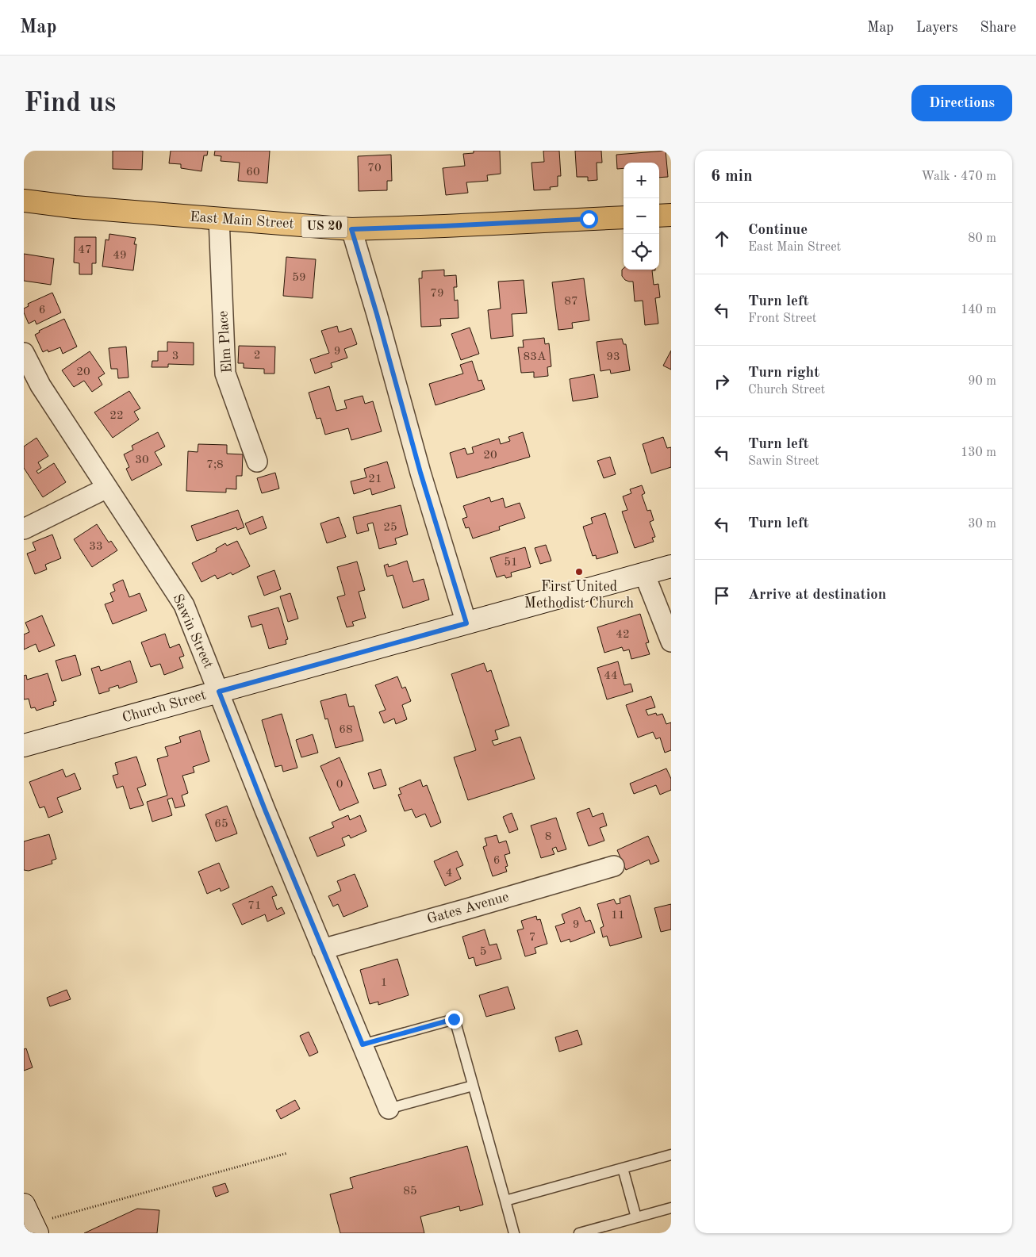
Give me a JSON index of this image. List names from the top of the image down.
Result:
{
  "streets": {
    "main road": ["East Main Street", "US 20"],
    "street": [
      "Elm Place",
      "Sawin Street",
      "Church Street",
      "Gates Avenue"
    ]
  },
  "crossings": [
    ["East Main Street", "Elm Place"],
    ["Sawin Street", "Church Street"],
    ["Sawin Street", "Gates Avenue"]
  ],
  "places": ["First United Methodist Church"],
  "house_numbers": [
    "70",
    "60",
    "47",
    "49",
    "59",
    "79",
    "87",
    "6",
    "9",
    "2",
    "3",
    "83A",
    "93",
    "20",
    "22",
    "20",
    "30",
    "7;8",
    "21",
    "25",
    "33",
    "51",
    "42",
    "44",
    "68",
    "0",
    "65",
    "8",
    "6",
    "4",
    "71",
    "11",
    "9",
    "7",
    "5",
    "1",
    "85"
  ],
  "page": {
    "header": "Map",
    "nav": ["Map", "Layers", "Share"],
    "buttons": "Directions",
    "title": "Find us",
    "heading": ["6 min", "Walk · 470 m"],
    "map_buttons": ["+", "−"],
    "list": [
      ["Continue", "East Main Street", "80 m"],
      ["Turn left", "Front Street", "140 m"],
      ["Turn right", "Church Street", "90 m"],
      ["Turn left", "Sawin Street", "130 m"],
      ["Turn left", "30 m"],
      "Arrive at destination"
    ]
  }
}
